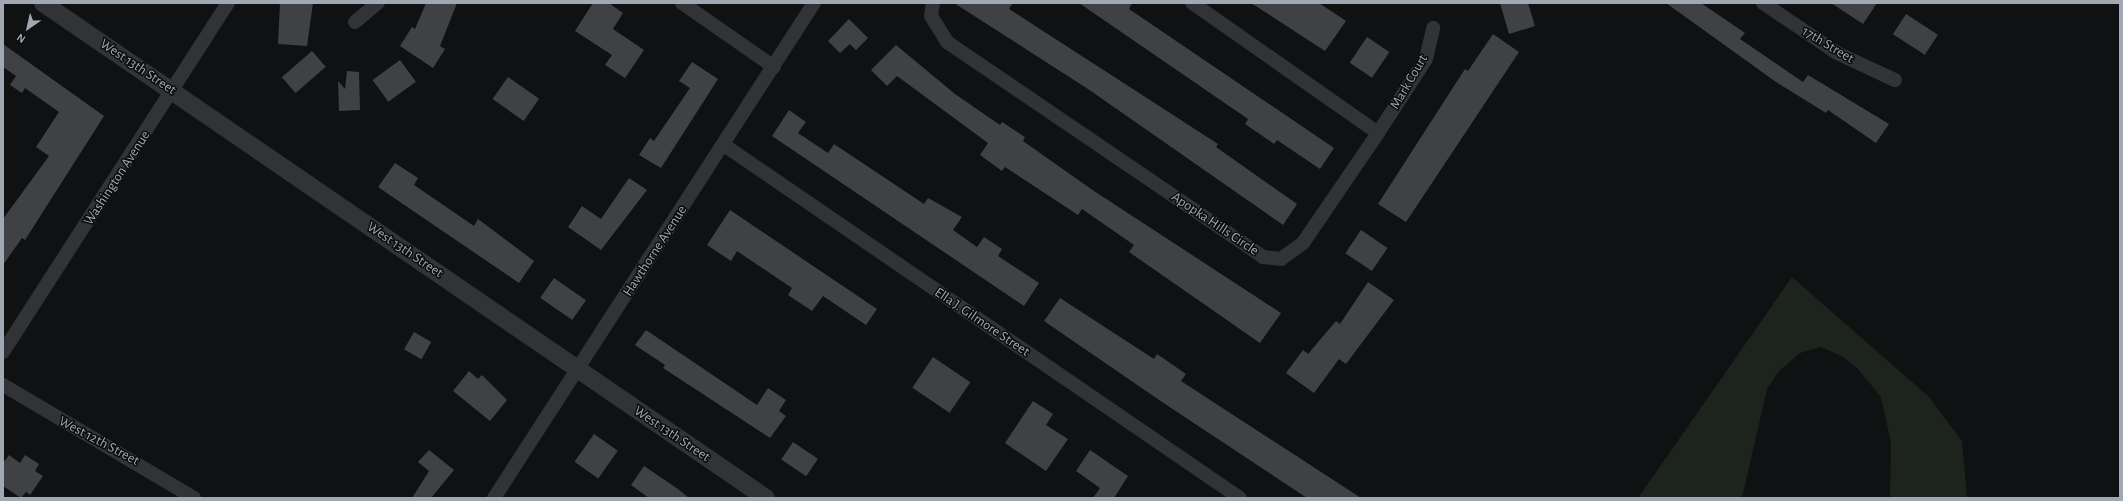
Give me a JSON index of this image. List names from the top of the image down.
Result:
{
  "streets": {
    "street": [
      "17th Street",
      "West 13th Street",
      "Mark Court",
      "Washington Avenue",
      "Apopka Hills Circle",
      "Hawthorne Avenue",
      "Ella J. Gilmore Street",
      "West 12th Street"
    ]
  },
  "crossings": [
    ["West 13th Street", "Washington Avenue"],
    ["West 13th Street", "Hawthorne Avenue"],
    ["Mark Court", "Apopka Hills Circle"],
    ["Hawthorne Avenue", "Ella J. Gilmore Street"]
  ],
  "north": "bottom left"
}
